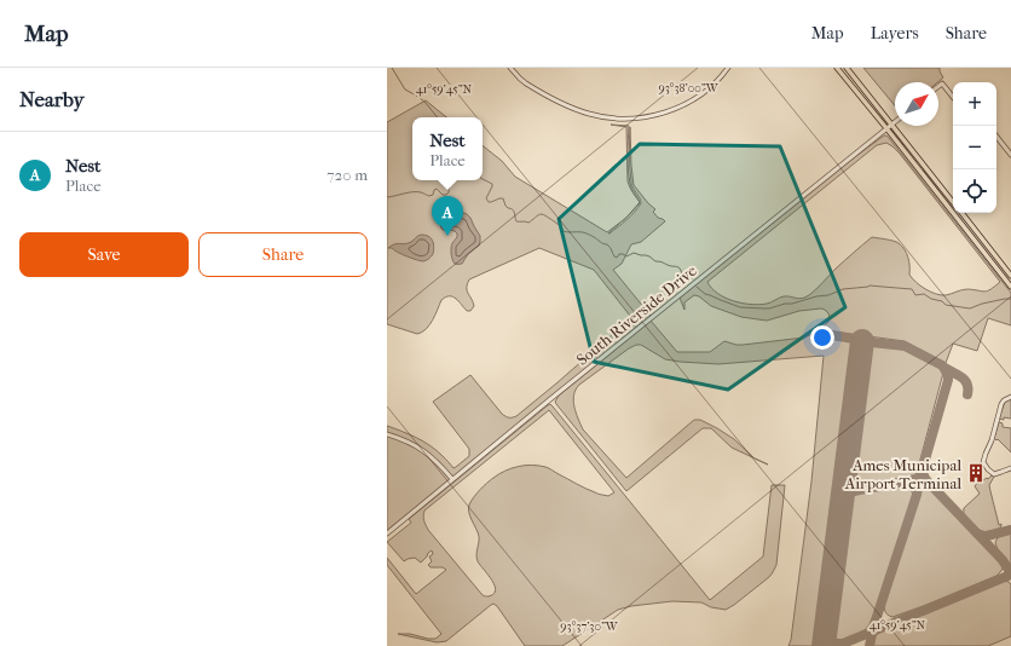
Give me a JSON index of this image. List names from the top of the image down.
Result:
{
  "streets": {
    "street": ["South Riverside Drive"]
  },
  "places": {
    "building": ["Ames Municipal Airport Terminal"]
  },
  "north": "top right",
  "page": {
    "header": "Map",
    "nav": ["Map", "Layers", "Share"],
    "heading": "Nearby",
    "map_buttons": ["+", "−"],
    "popup": ["Nest", "Place"],
    "list": [
      {
        "mark": "A",
        "name": "Nest",
        "note": "Place",
        "value": "720 m"
      }
    ],
    "pins": "A",
    "buttons": ["Save", "Share"]
  },
  "coordinates": ["93°38'00\"W", "41°59'45\"N", "93°37'30\"W"]
}
